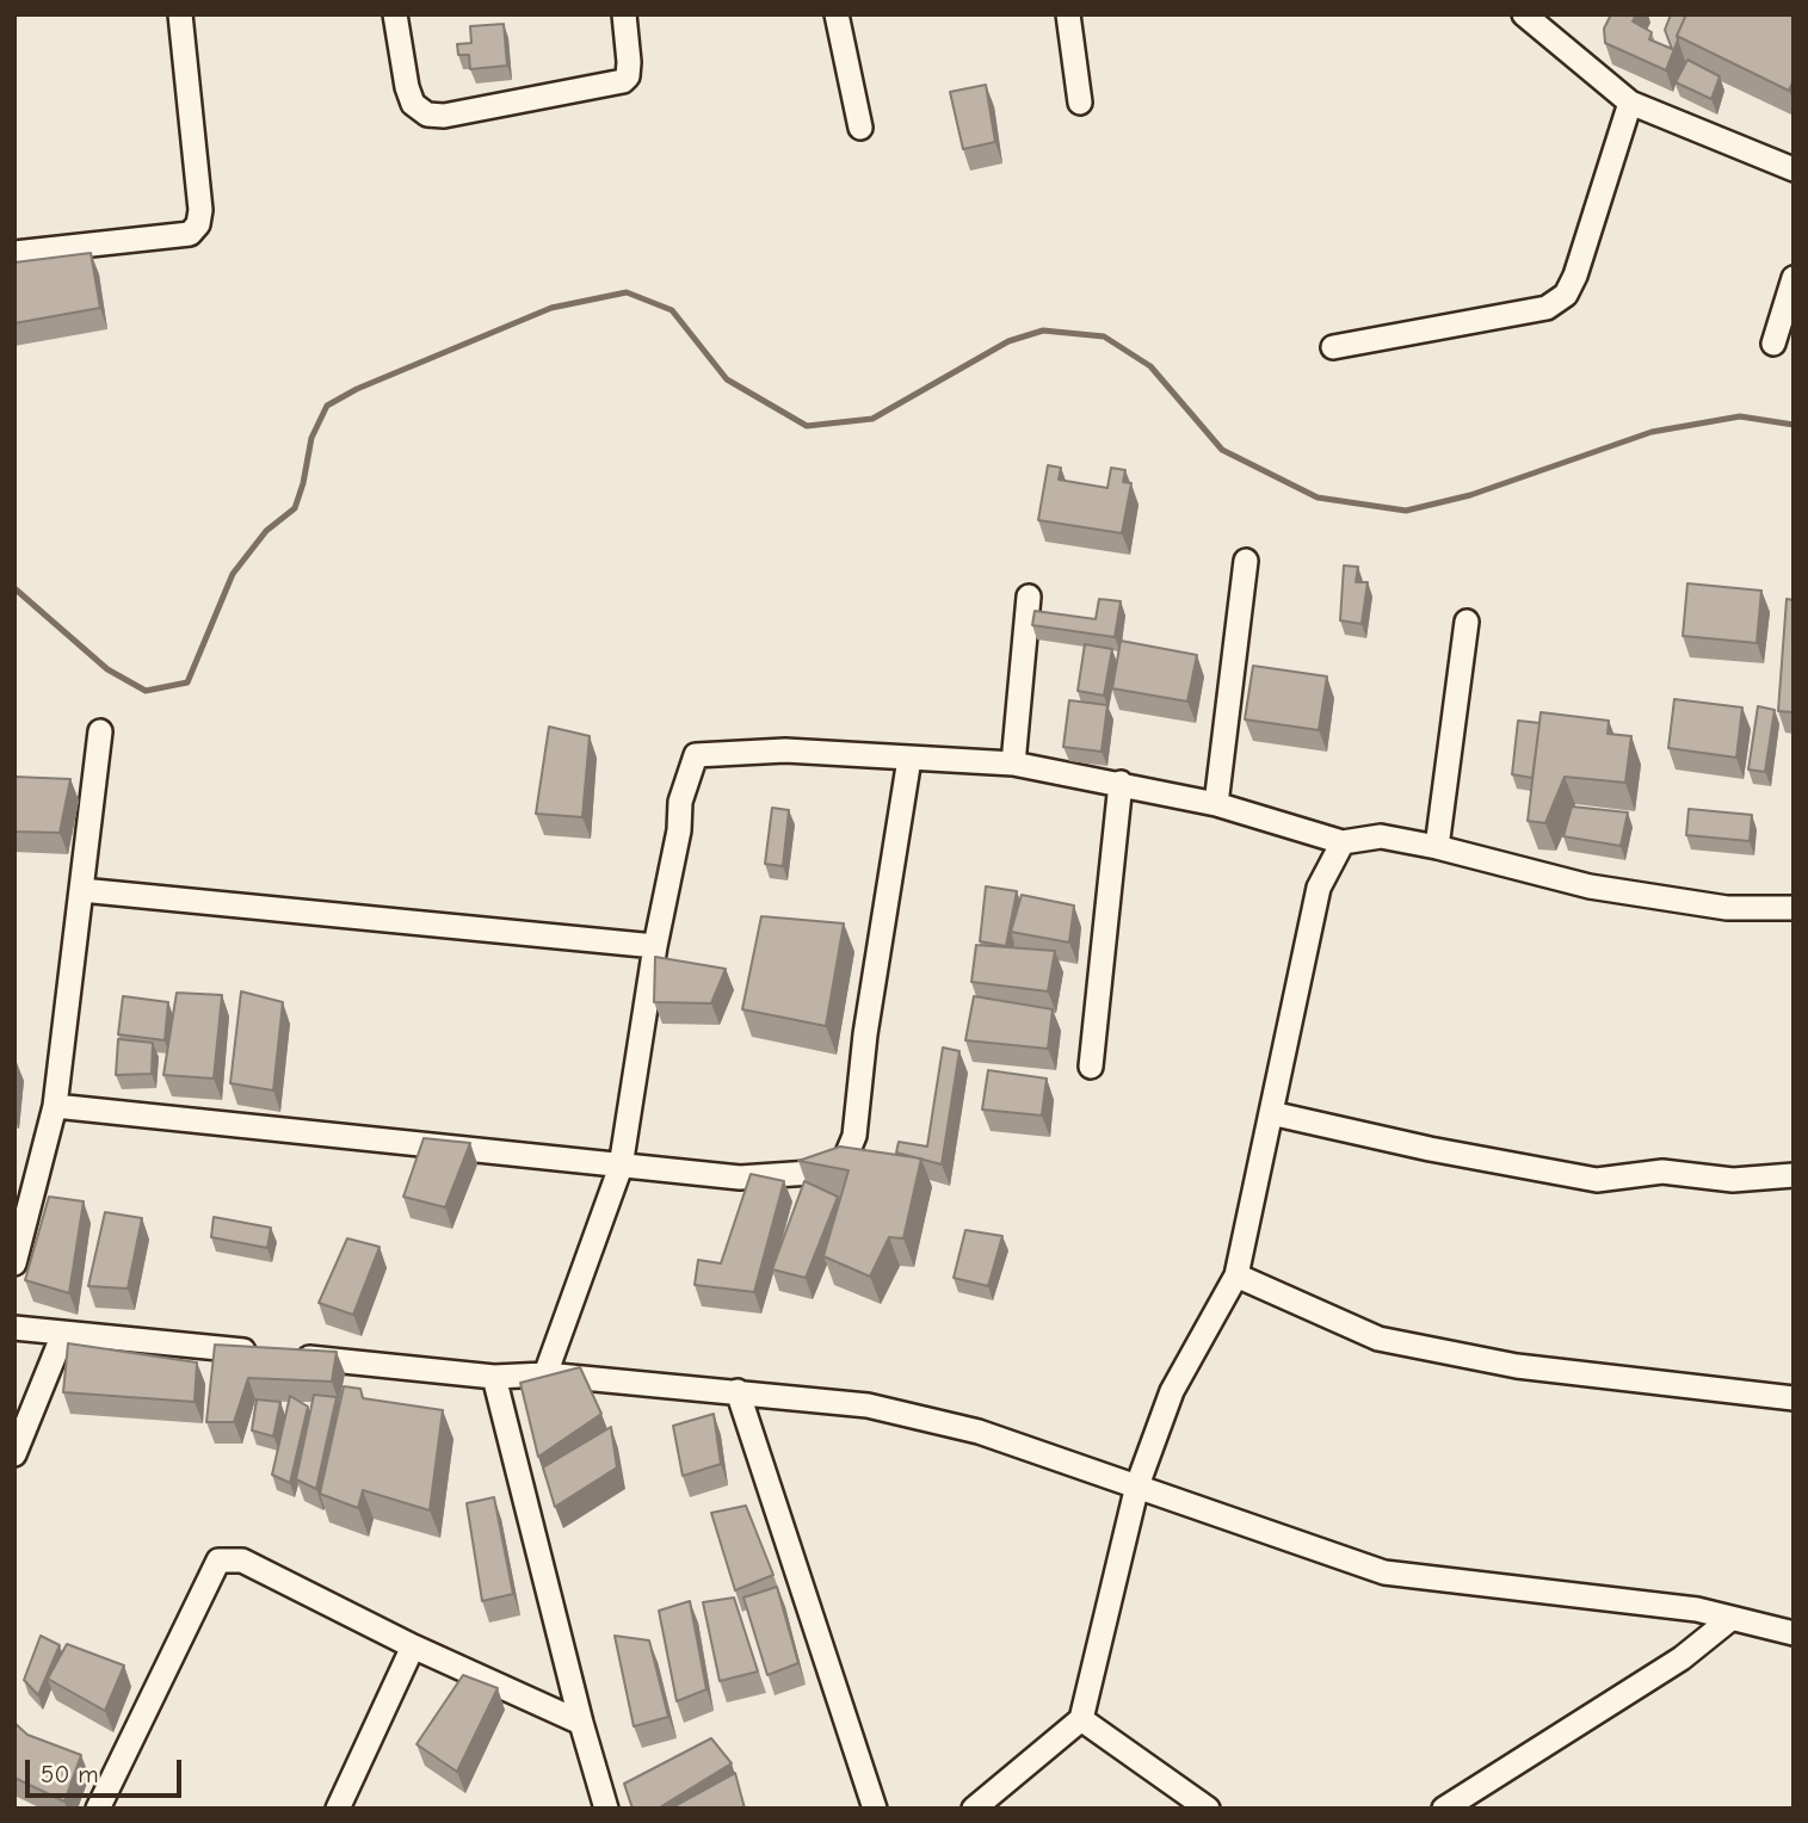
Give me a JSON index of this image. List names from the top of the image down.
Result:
{
  "scale_bar": "50 m"
}
